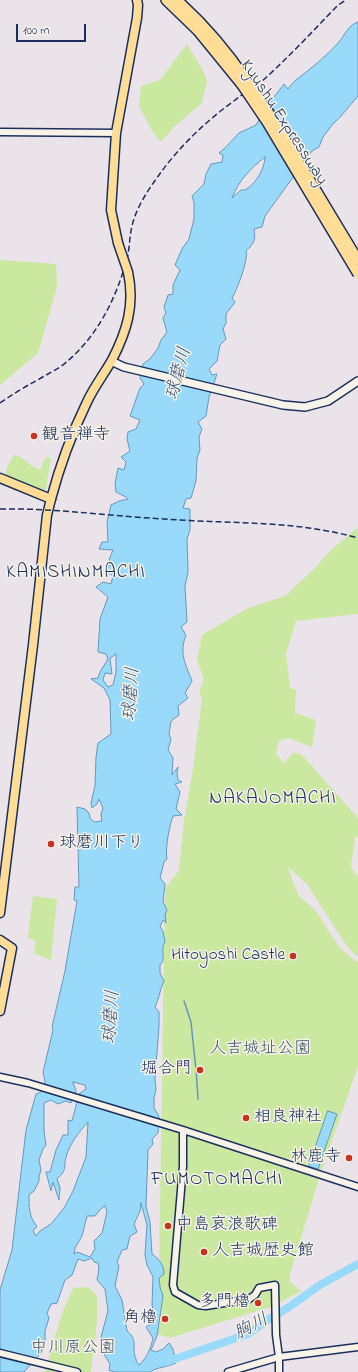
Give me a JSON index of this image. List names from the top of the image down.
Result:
{
  "streets": {
    "highway": ["Kyushu Expressway"]
  },
  "districts": ["KAMISHINMACHI", "NAKAJOMACHI", "FUMOTOMACHI"],
  "water": ["球磨川", "胸川"],
  "parks": ["人吉城址公園", "中川原公園"],
  "places": [
    "観音禅寺",
    "球磨川下り",
    "Hitoyoshi Castle",
    "堀合門",
    "相良神社",
    "林鹿寺",
    "中島哀浪歌碑",
    "人吉城歴史館",
    "多門櫓",
    "角櫓"
  ],
  "scale_bar": "100 m"
}
